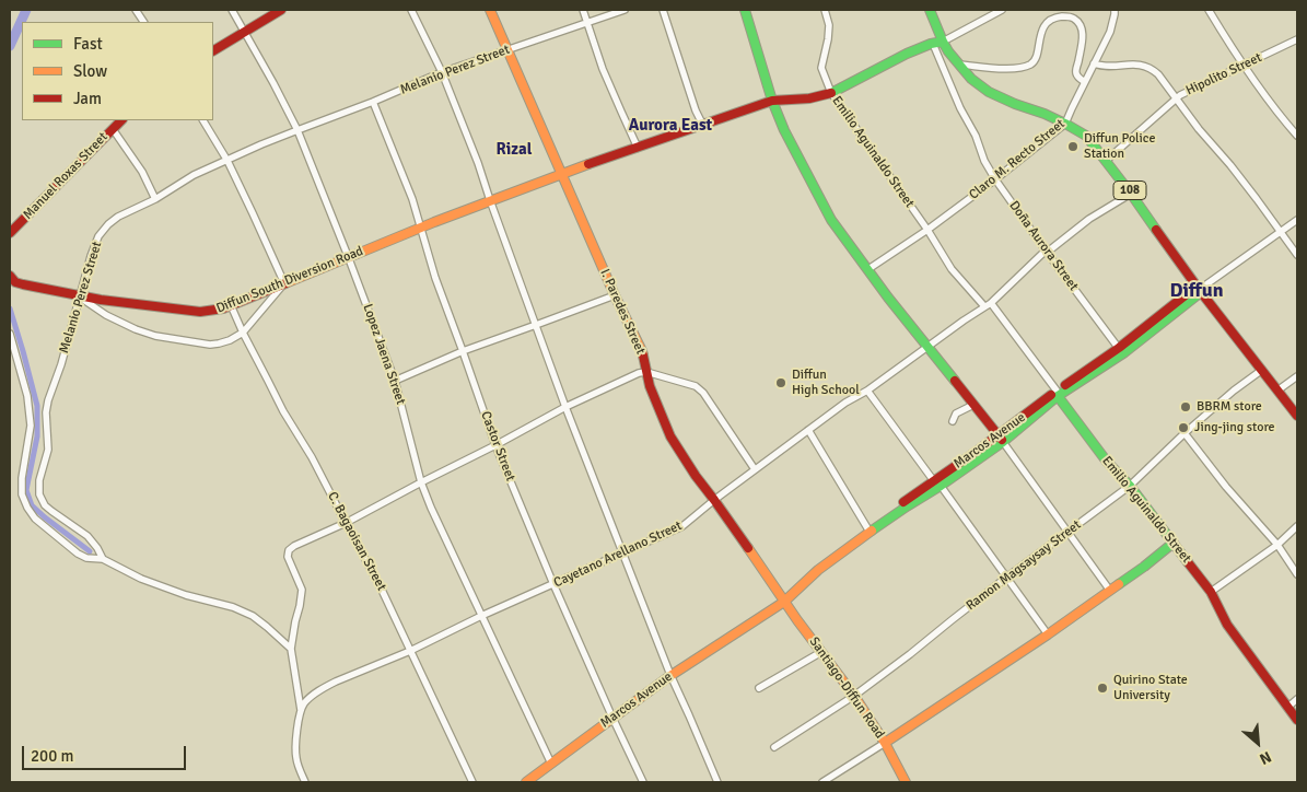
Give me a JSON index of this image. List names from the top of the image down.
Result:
{
  "streets": {
    "street": [
      "Melanio Perez Street",
      "Hipolito Street",
      "Emilio Aguinaldo Street",
      "Claro M. Recto Street",
      "Manuel Roxas Street",
      "108",
      "Doña Aurora Street",
      "Diffun South Diversion Road",
      "I. Paredes Street",
      "Lopez Jaena Street",
      "Marcos Avenue",
      "Castor Street",
      "C. Bagaoisan Street",
      "Cayetano Arellano Street",
      "Ramon Magsaysay Street",
      "Santiago-Diffun Road"
    ]
  },
  "crossings": [
    ["Melanio Perez Street", "Diffun South Diversion Road"],
    ["Melanio Perez Street", "I. Paredes Street"],
    ["Melanio Perez Street", "Lopez Jaena Street"],
    ["Melanio Perez Street", "Castor Street"],
    ["Hipolito Street", "108"],
    ["Emilio Aguinaldo Street", "Claro M. Recto Street"],
    ["Emilio Aguinaldo Street", "Diffun South Diversion Road"],
    ["Emilio Aguinaldo Street", "Marcos Avenue"],
    ["Emilio Aguinaldo Street", "Cayetano Arellano Street"],
    ["Emilio Aguinaldo Street", "Ramon Magsaysay Street"],
    ["Claro M. Recto Street", "108"],
    ["Claro M. Recto Street", "Doña Aurora Street"],
    ["108", "Diffun South Diversion Road"],
    ["108", "Marcos Avenue"],
    ["108", "Cayetano Arellano Street"],
    ["108", "Ramon Magsaysay Street"],
    ["Doña Aurora Street", "Diffun South Diversion Road"],
    ["Doña Aurora Street", "Marcos Avenue"],
    ["Doña Aurora Street", "Cayetano Arellano Street"],
    ["Diffun South Diversion Road", "I. Paredes Street"],
    ["Diffun South Diversion Road", "Lopez Jaena Street"],
    ["Diffun South Diversion Road", "Castor Street"],
    ["Diffun South Diversion Road", "C. Bagaoisan Street"],
    ["I. Paredes Street", "Marcos Avenue"],
    ["I. Paredes Street", "Cayetano Arellano Street"],
    ["I. Paredes Street", "Santiago-Diffun Road"],
    ["Lopez Jaena Street", "Marcos Avenue"],
    ["Lopez Jaena Street", "Cayetano Arellano Street"],
    ["Marcos Avenue", "Castor Street"],
    ["Marcos Avenue", "Santiago-Diffun Road"],
    ["Castor Street", "Cayetano Arellano Street"],
    ["C. Bagaoisan Street", "Cayetano Arellano Street"],
    ["Ramon Magsaysay Street", "Santiago-Diffun Road"]
  ],
  "districts": ["Aurora East", "Rizal", "Diffun"],
  "places": [
    "Diffun Police Station",
    "Diffun High School",
    "BBRM store",
    "Jing-jing store",
    "Quirino State University"
  ],
  "legend": ["Fast", "Slow", "Jam"],
  "scale_bar": "200 m",
  "north": "bottom right"
}
